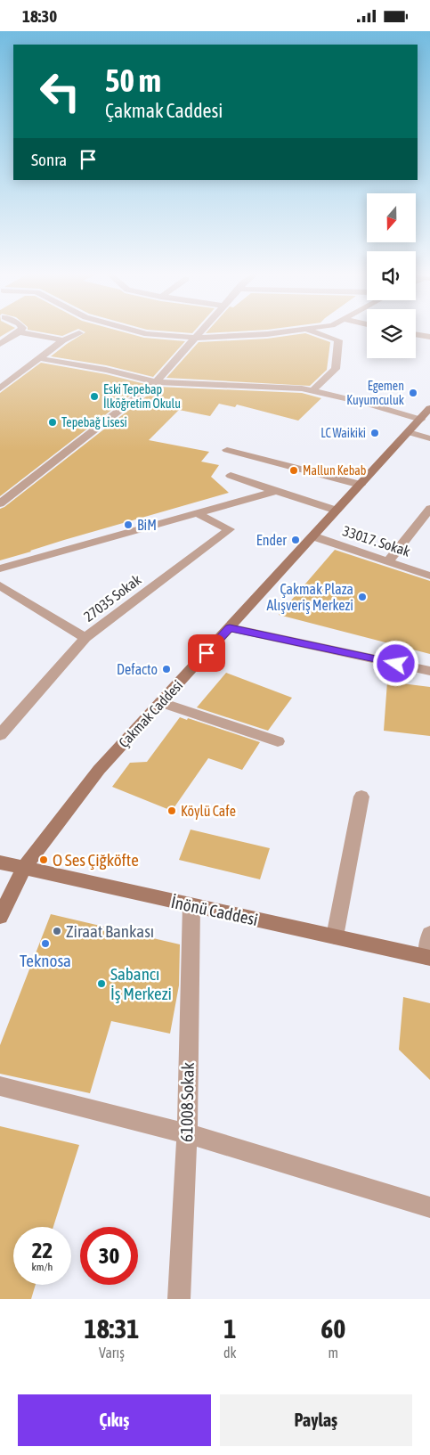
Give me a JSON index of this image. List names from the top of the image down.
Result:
{
  "streets": {
    "main road": ["Çakmak Caddesi", "İnönü Caddesi"],
    "street": ["33017. Sokak", "27035 Sokak", "61008 Sokak"]
  },
  "crossings": [
    ["33017. Sokak", "Çakmak Caddesi"],
    ["Çakmak Caddesi", "İnönü Caddesi"],
    ["İnönü Caddesi", "61008 Sokak"]
  ],
  "places": [
    "Egemen Kuyumculuk",
    "Eski Tepebap İlköğretim Okulu",
    "Tepebağ Lisesi",
    "LC Waikiki",
    "Mallun Kebab",
    "BiM",
    "Ender",
    "Çakmak Plaza Alışveriş Merkezi",
    "Defacto",
    "Köylü Cafe",
    "O Ses Çiğköfte",
    "Ziraat Bankası",
    "Teknosa",
    "Sabancı İş Merkezi"
  ],
  "north": "bottom",
  "page": {
    "status": "18:30",
    "turn": ["50 m", "Çakmak Caddesi"],
    "then": "Sonra",
    "speed": "22 km/h",
    "limit": "30",
    "eta": [
      "18:31",
      "Varış",
      "1",
      "dk",
      "60",
      "m"
    ],
    "buttons": ["Çıkış", "Paylaş"]
  }
}
